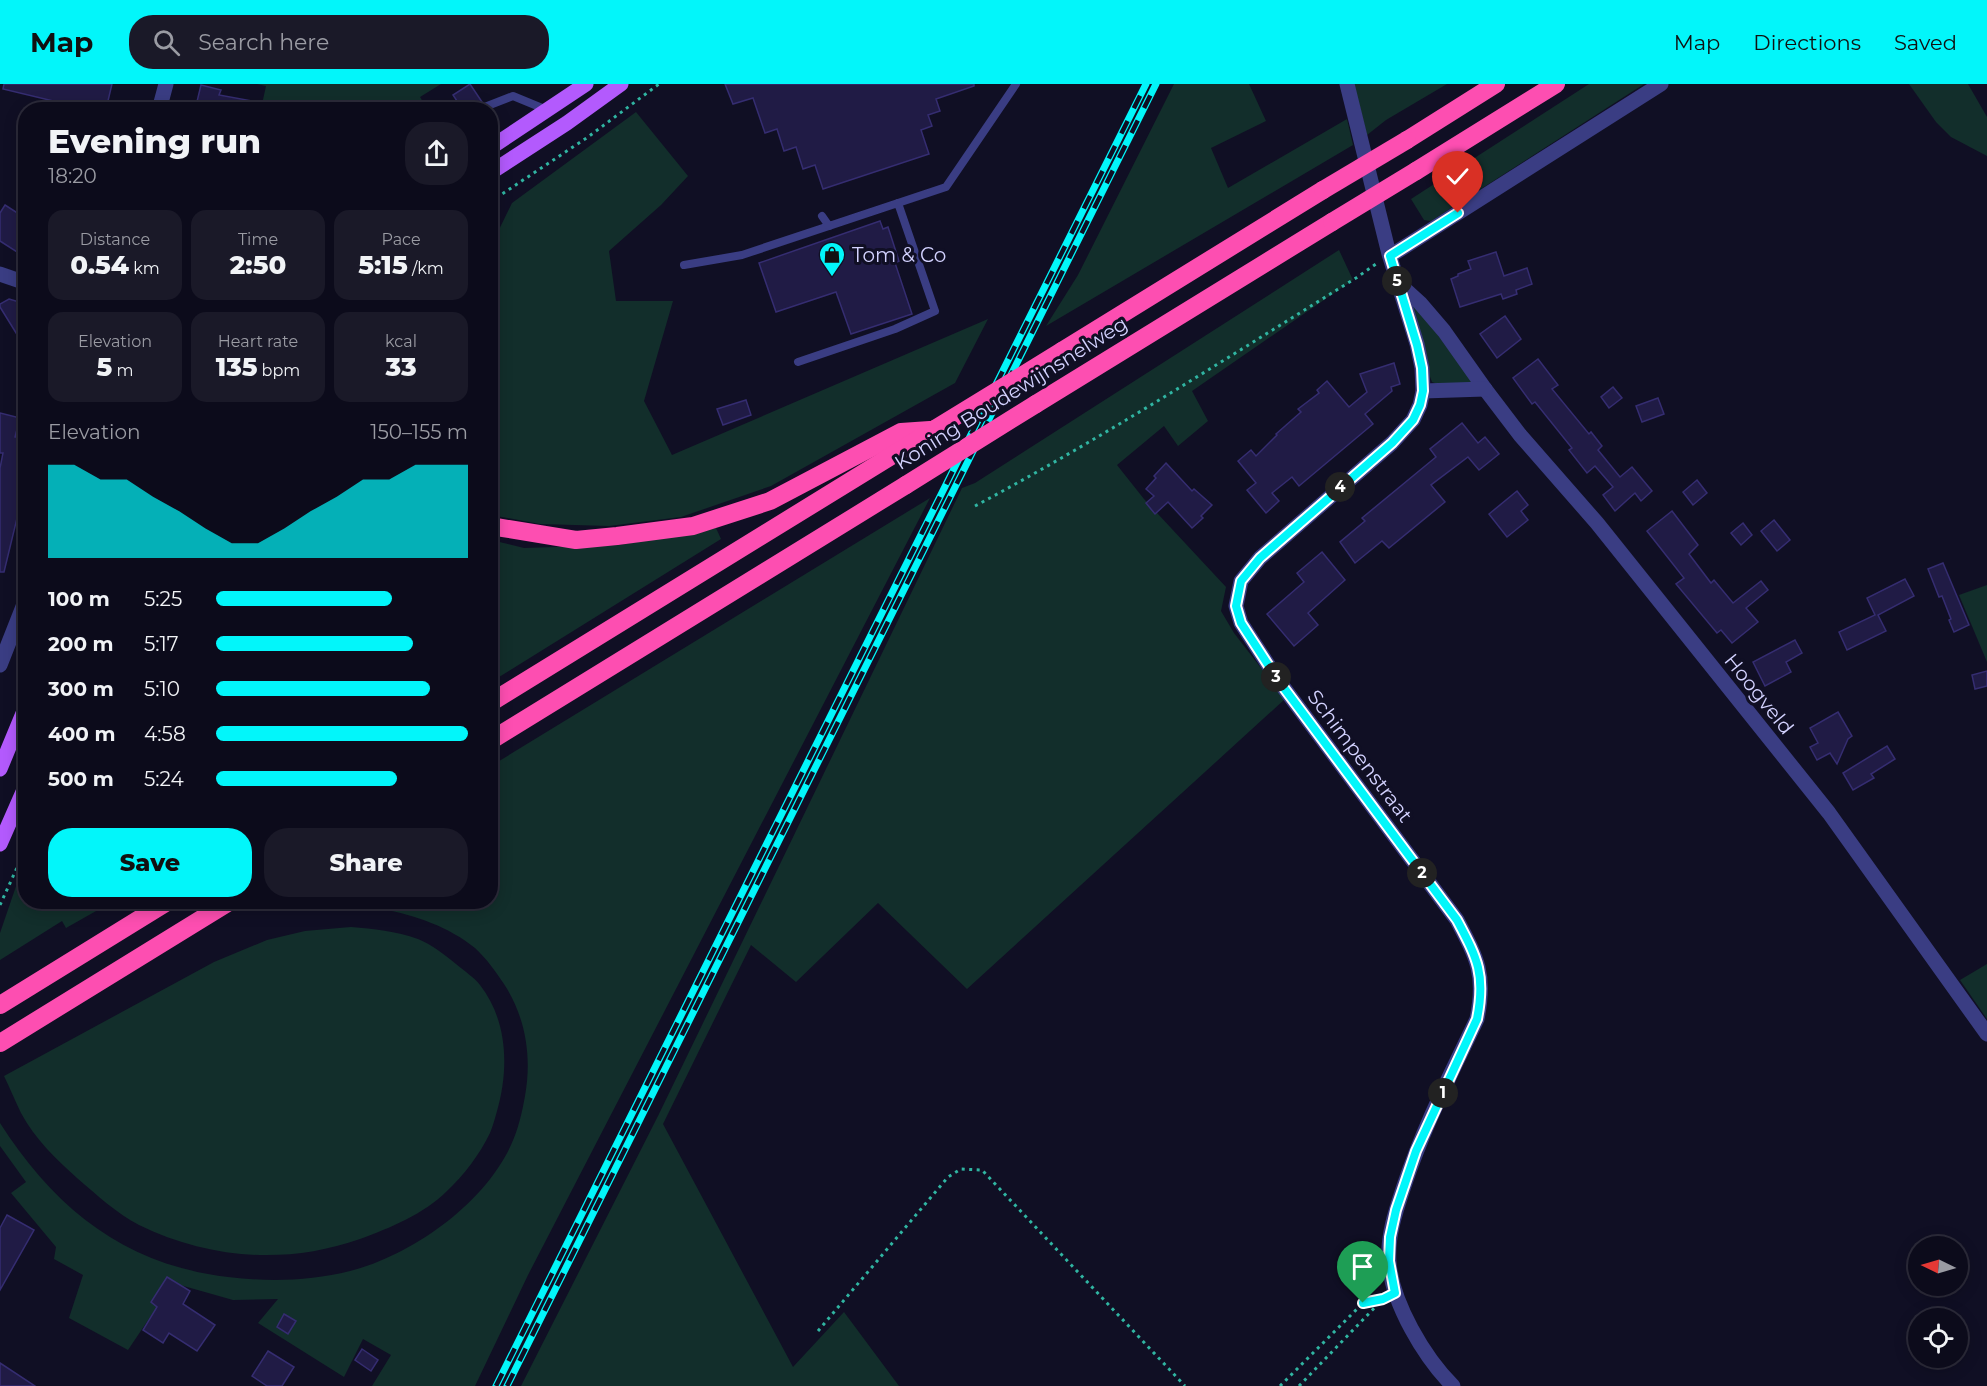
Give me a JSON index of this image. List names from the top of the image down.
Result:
{
  "streets": {
    "highway": ["Koning Boudewijnsnelweg"],
    "street": ["Hoogveld", "Schimpenstraat"]
  },
  "crossings": [
    ["Hoogveld", "Schimpenstraat"]
  ],
  "places": {
    "shop": ["Tom & Co"]
  },
  "north": "left",
  "page": {
    "header": "Map",
    "search": "Search here",
    "nav": ["Map", "Directions", "Saved"],
    "heading": ["Evening run", "18:20"],
    "stats": [
      ["Distance", "0.54 km"],
      ["Time", "2:50"],
      ["Pace", "5:15 /km"],
      ["Elevation", "5 m"],
      ["Heart rate", "135 bpm"],
      ["kcal", "33"]
    ],
    "pins": [
      "5",
      "4",
      "3",
      "2",
      "1"
    ],
    "chart": ["Elevation", "150–155 m"],
    "list": [
      {
        "name": "100 m",
        "note": "5:25"
      },
      {
        "name": "200 m",
        "note": "5:17"
      },
      {
        "name": "300 m",
        "note": "5:10"
      },
      {
        "name": "400 m",
        "note": "4:58"
      },
      {
        "name": "500 m",
        "note": "5:24"
      }
    ],
    "buttons": ["Save", "Share"]
  }
}
